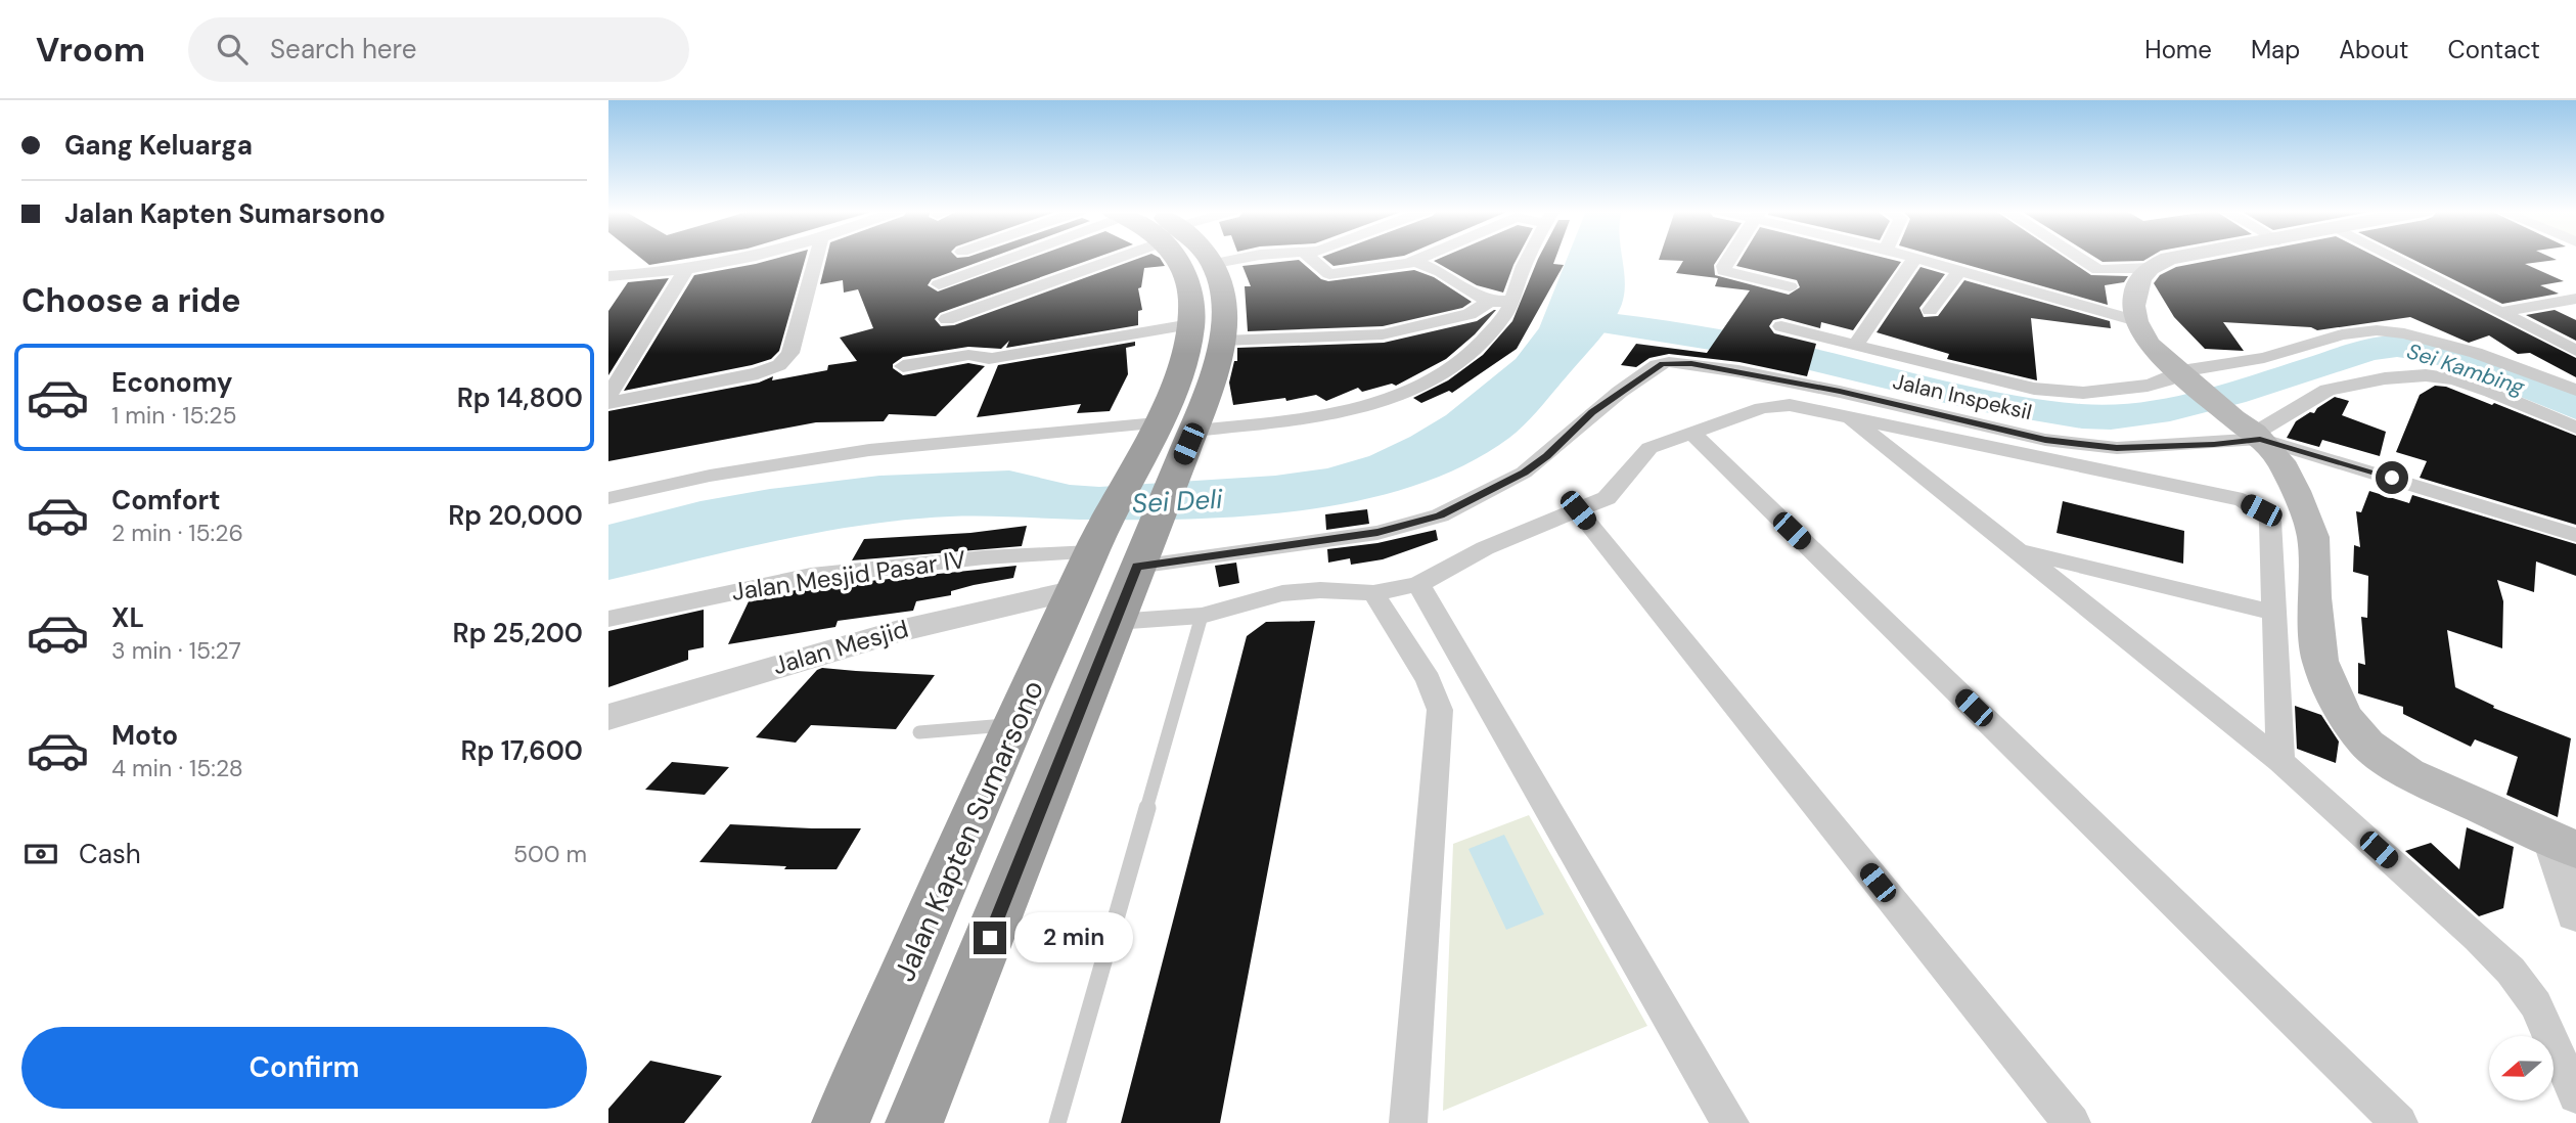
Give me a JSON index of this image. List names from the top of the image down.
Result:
{
  "streets": {
    "highway": ["Jalan Kapten Sumarsono"],
    "street": ["Jalan InspeksiI", "Jalan Mesjid Pasar IV", "Jalan Mesjid"]
  },
  "crossings": [
    ["Jalan InspeksiI", "Jalan Kapten Sumarsono"],
    ["Jalan Mesjid Pasar IV", "Jalan Mesjid"],
    ["Jalan Mesjid Pasar IV", "Jalan Kapten Sumarsono"],
    ["Jalan Mesjid", "Jalan Kapten Sumarsono"]
  ],
  "water": ["Sei Kambing", "Sei Deli"],
  "north": "left",
  "page": {
    "header": "Vroom",
    "search": "Search here",
    "nav": [
      "Home",
      "Map",
      "About",
      "Contact"
    ],
    "banner": ["Gang Keluarga", "Jalan Kapten Sumarsono"],
    "heading": "Choose a ride",
    "list": [
      {
        "name": "Economy",
        "note": "1 min · 15:25",
        "value": "Rp 14,800"
      },
      {
        "name": "Comfort",
        "note": "2 min · 15:26",
        "value": "Rp 20,000"
      },
      {
        "name": "XL",
        "note": "3 min · 15:27",
        "value": "Rp 25,200"
      },
      {
        "name": "Moto",
        "note": "4 min · 15:28",
        "value": "Rp 17,600"
      }
    ],
    "pay": ["Cash", "500 m"],
    "bubble": "2 min",
    "buttons": "Confirm"
  }
}
